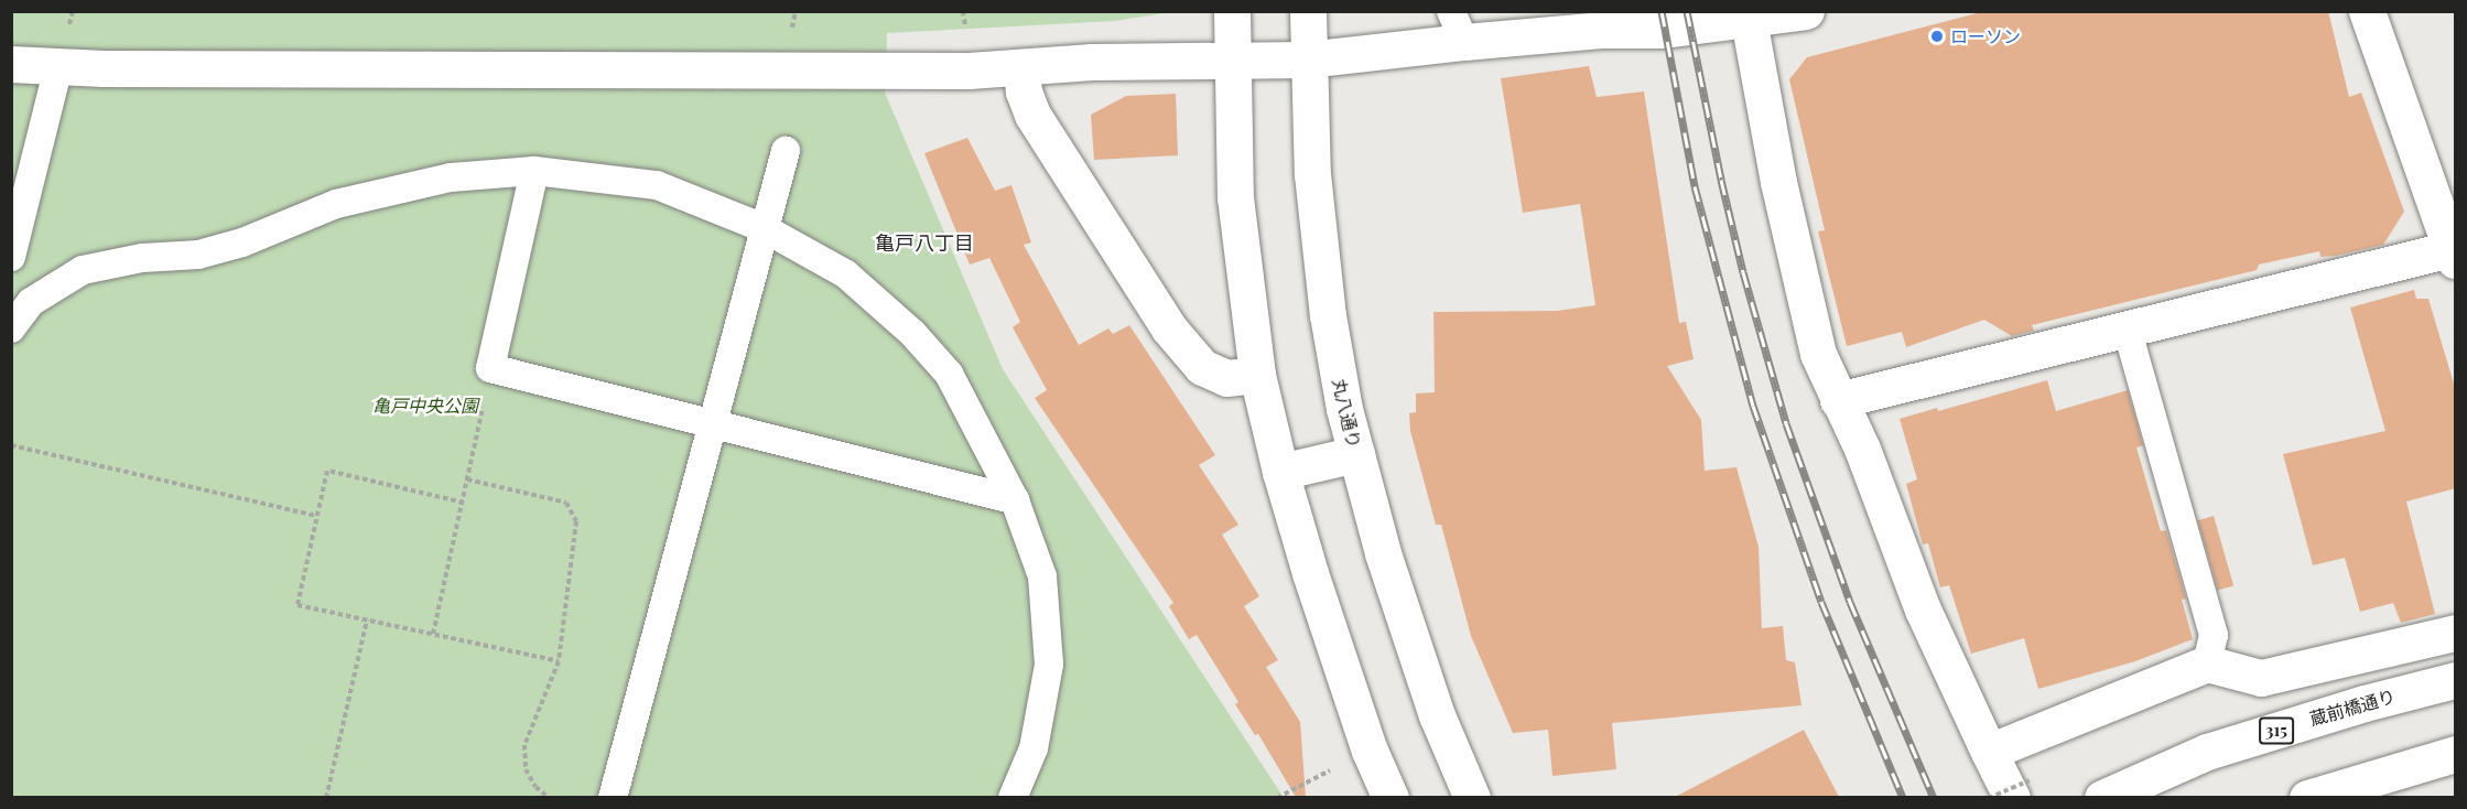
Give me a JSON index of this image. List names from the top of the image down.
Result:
{
  "streets": {
    "street": ["丸八通り", "蔵前橋通り", "315"]
  },
  "districts": ["亀戸八丁目"],
  "parks": ["亀戸中央公園"],
  "places": ["ローソン"]
}
